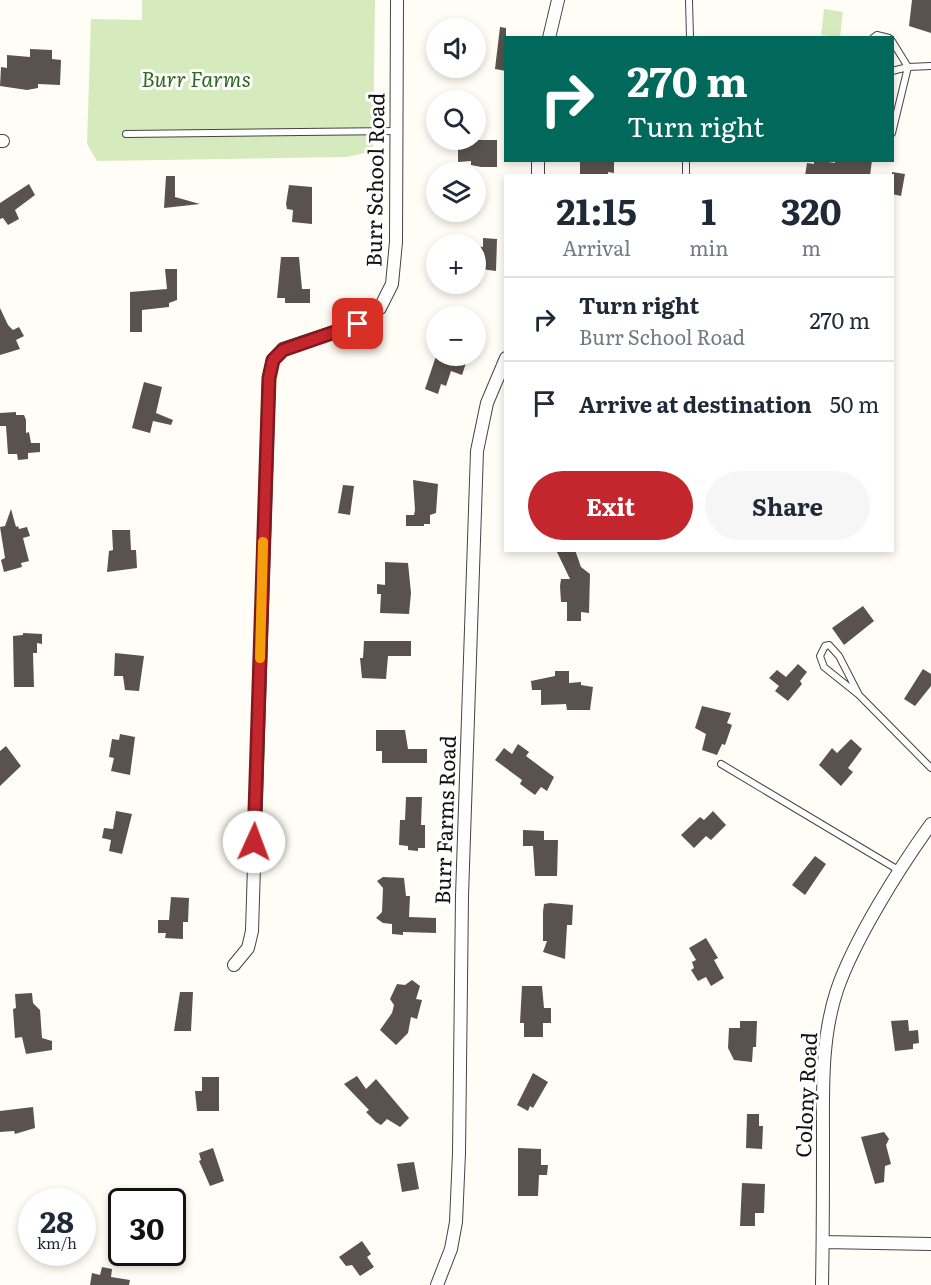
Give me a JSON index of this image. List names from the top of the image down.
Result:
{
  "streets": {
    "street": ["Burr School Road", "Burr Farms Road", "Colony Road"]
  },
  "parks": ["Burr Farms"],
  "page": {
    "map_buttons": ["+", "−"],
    "turn": ["270 m", "Turn right"],
    "eta": [
      "21:15",
      "Arrival",
      "1",
      "min",
      "320",
      "m"
    ],
    "list": [
      {
        "name": "Turn right",
        "note": "Burr School Road",
        "value": "270 m"
      },
      {
        "name": "Arrive at destination",
        "value": "50 m"
      }
    ],
    "buttons": ["Exit", "Share"],
    "speed": "28 km/h",
    "limit": "30"
  }
}
